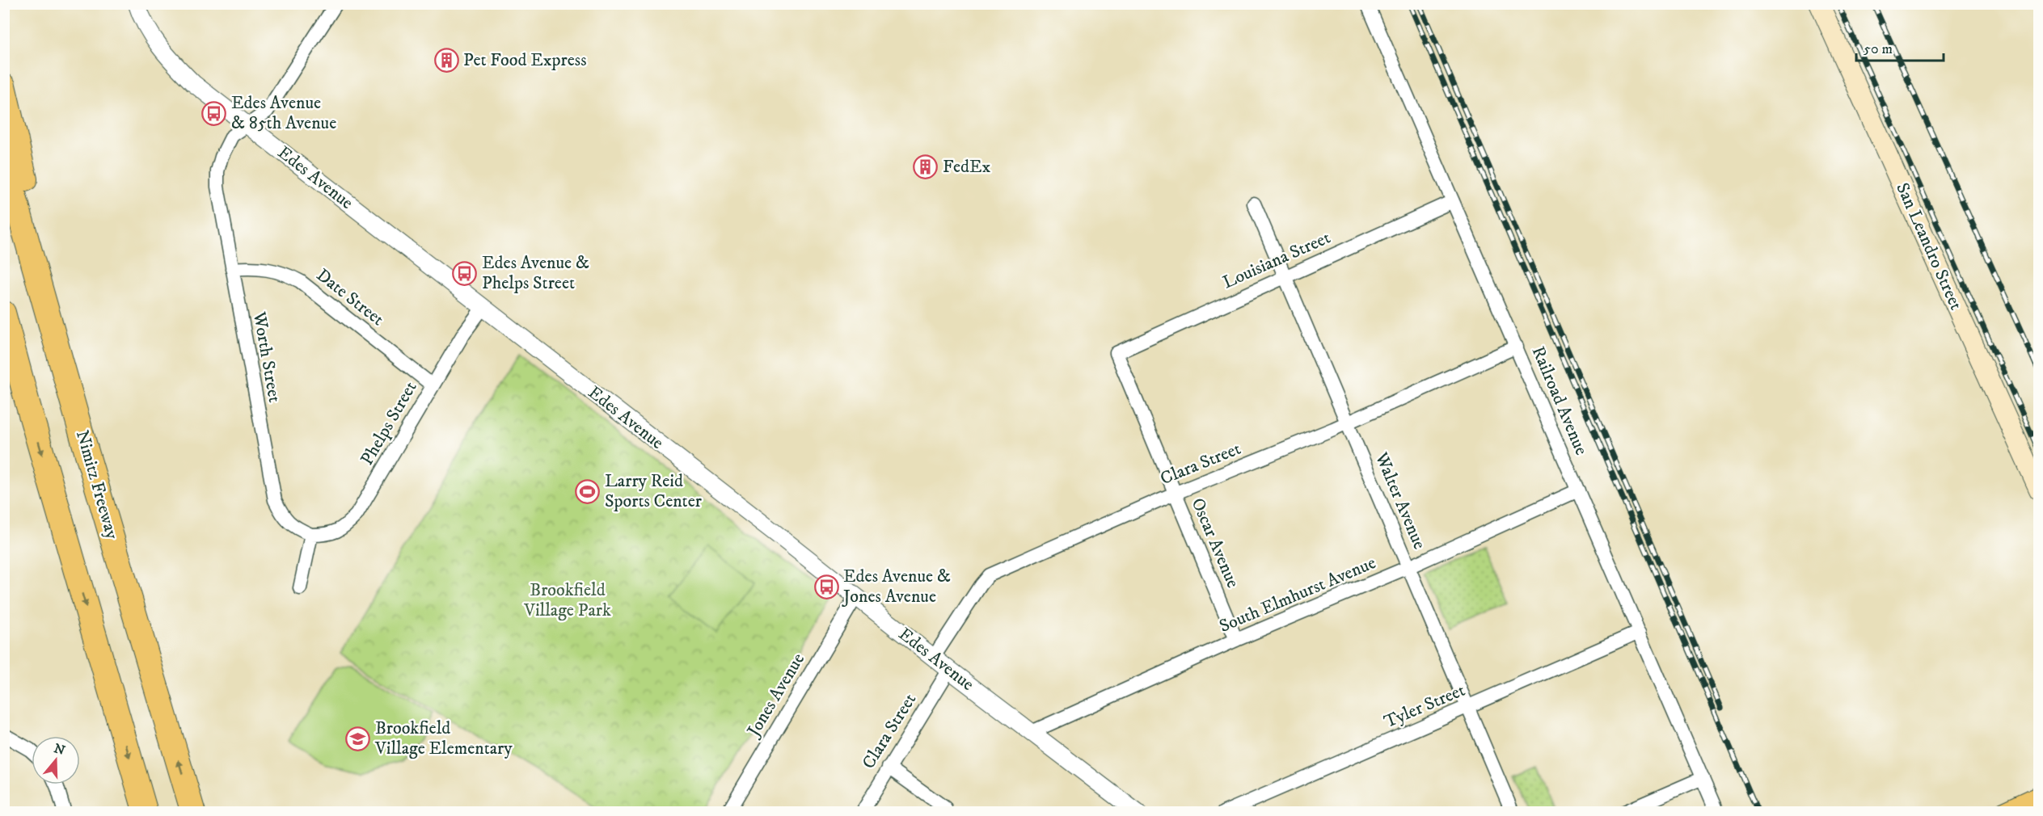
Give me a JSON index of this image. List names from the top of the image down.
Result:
{
  "streets": {
    "highway": ["Nimitz Freeway"],
    "main road": ["San Leandro Street"],
    "street": [
      "Edes Avenue",
      "Louisiana Street",
      "Date Street",
      "Worth Street",
      "Railroad Avenue",
      "Phelps Street",
      "Clara Street",
      "Walter Avenue",
      "Oscar Avenue",
      "South Elmhurst Avenue",
      "Jones Avenue",
      "Tyler Street"
    ]
  },
  "crossings": [
    ["Edes Avenue", "Worth Street"],
    ["Edes Avenue", "Phelps Street"],
    ["Edes Avenue", "Clara Street"],
    ["Edes Avenue", "South Elmhurst Avenue"],
    ["Edes Avenue", "Jones Avenue"],
    ["Louisiana Street", "Railroad Avenue"],
    ["Louisiana Street", "Walter Avenue"],
    ["Louisiana Street", "Oscar Avenue"],
    ["Date Street", "Worth Street"],
    ["Date Street", "Phelps Street"],
    ["Worth Street", "Phelps Street"],
    ["Railroad Avenue", "Clara Street"],
    ["Railroad Avenue", "South Elmhurst Avenue"],
    ["Railroad Avenue", "Tyler Street"],
    ["Clara Street", "Walter Avenue"],
    ["Clara Street", "Oscar Avenue"],
    ["Walter Avenue", "South Elmhurst Avenue"],
    ["Walter Avenue", "Tyler Street"],
    ["Oscar Avenue", "South Elmhurst Avenue"]
  ],
  "parks": ["Brookfield Village Park"],
  "places": {
    "building": ["Pet Food Express", "FedEx"],
    "bus stop": ["Edes Avenue & 85th Avenue", "Edes Avenue & Phelps Street", "Edes Avenue & Jones Avenue"],
    "sports": ["Larry Reid Sports Center"],
    "school or university": ["Brookfield Village Elementary"]
  },
  "scale_bar": "50 m",
  "north": "top"
}
